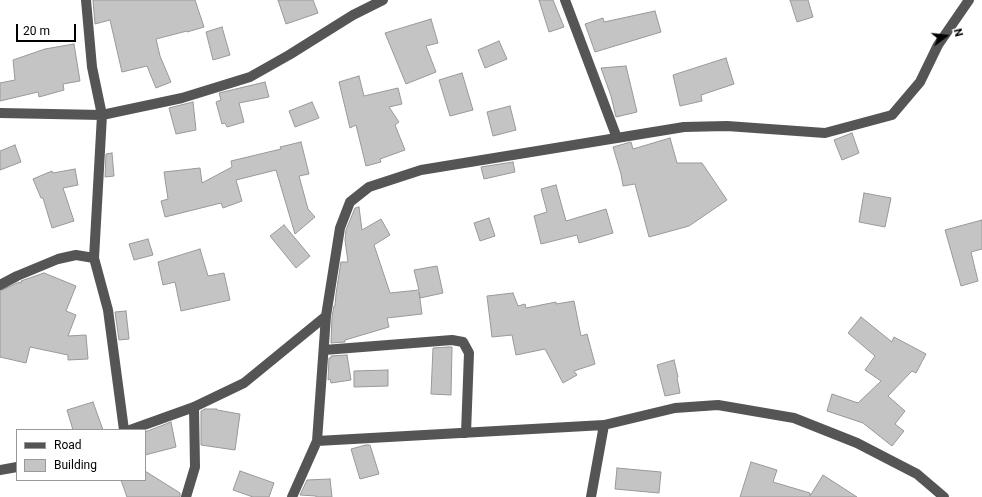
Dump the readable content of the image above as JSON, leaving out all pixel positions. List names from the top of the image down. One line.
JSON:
{"legend":["Road","Building"],"scale_bar":"20 m","north":"right"}
